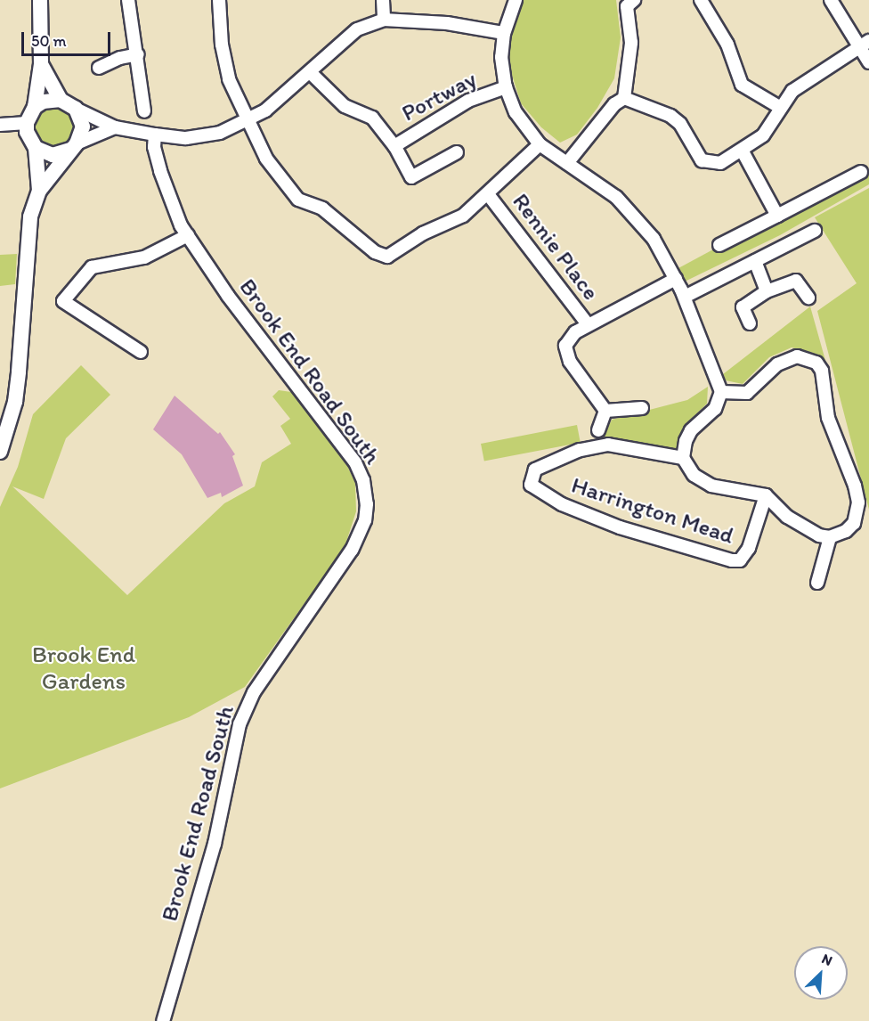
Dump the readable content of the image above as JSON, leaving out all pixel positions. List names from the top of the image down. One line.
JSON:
{"streets":{"street":["Portway","Rennie Place","Brook End Road South","Harrington Mead"]},"parks":["Brook End Gardens"],"scale_bar":"50 m","north":"top right"}
